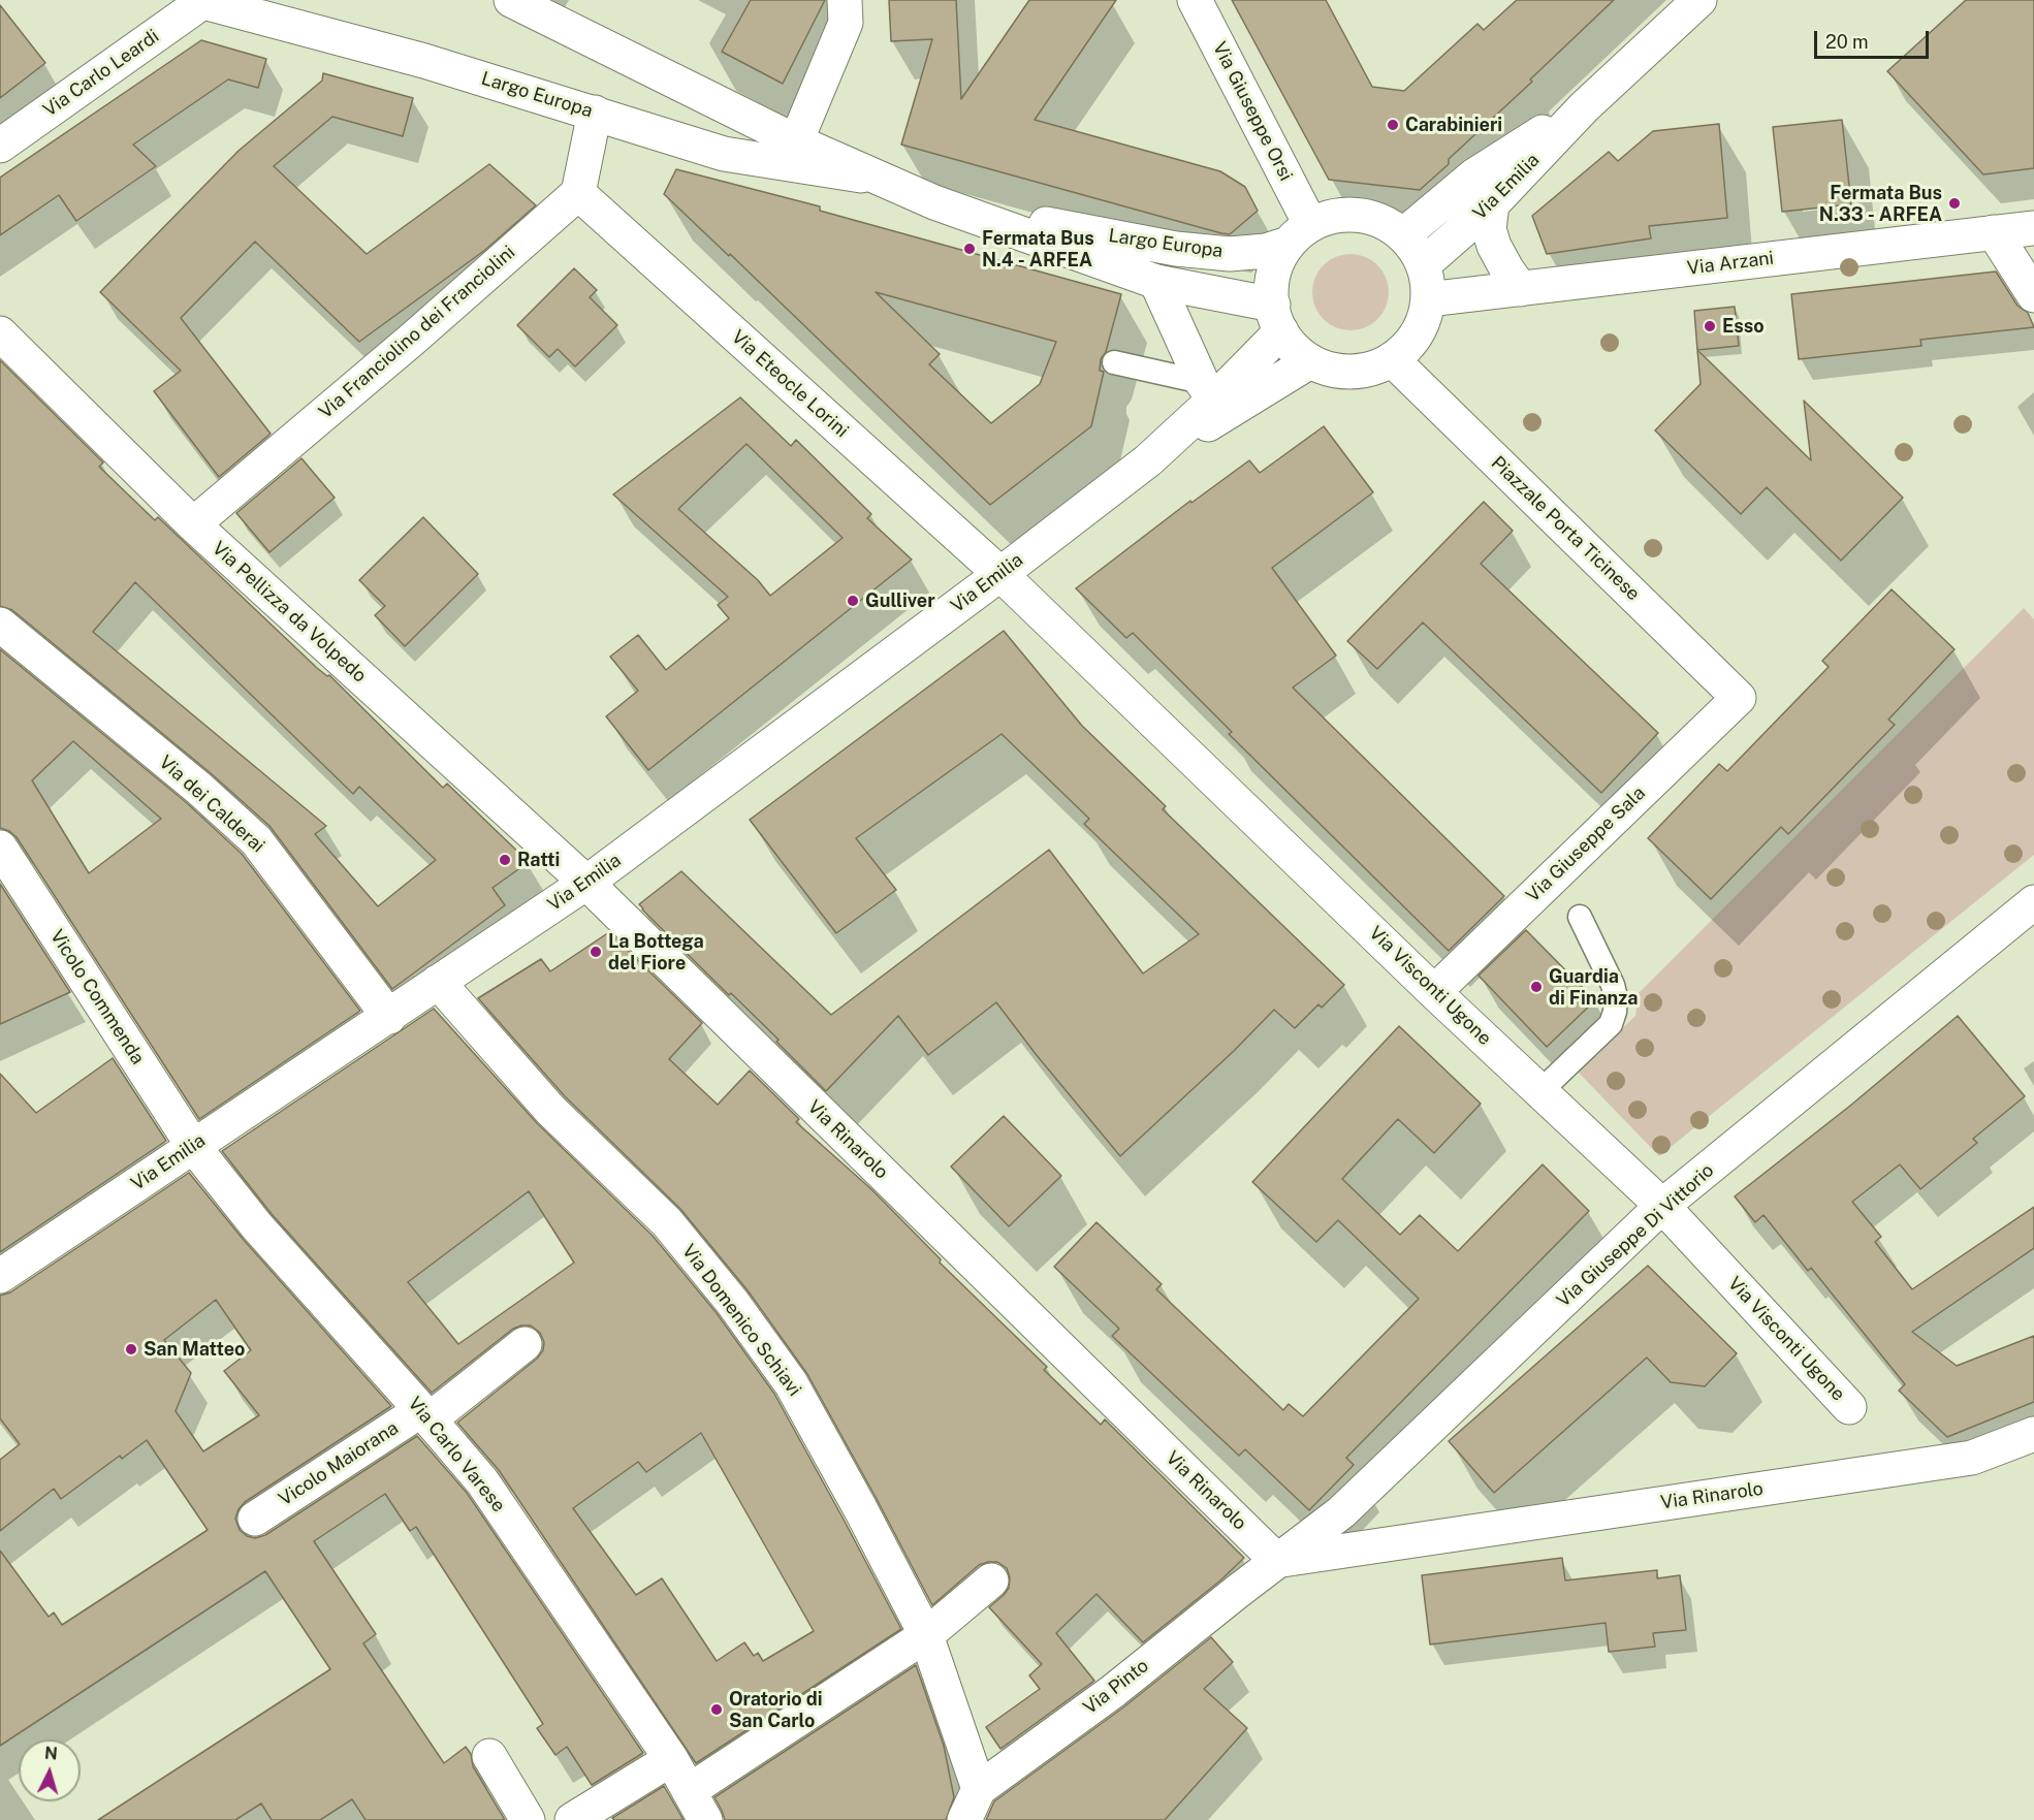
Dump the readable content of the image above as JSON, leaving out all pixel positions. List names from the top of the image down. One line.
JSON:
{"streets":{"street":["Via Carlo Leardi","Largo Europa","Via Giuseppe Orsi","Via Emilia","Via Arzani","Via Franciolino dei Franciolini","Via Eteocle Lorini","Piazzale Porta Ticinese","Via Pellizza da Volpedo","Via dei Calderai","Via Giuseppe Sala","Via Visconti Ugone","Vicolo Commenda","Via Rinarolo","Via Giuseppe Di Vittorio","Via Domenico Schiavi","Via Carlo Varese","Vicolo Maiorana","Via Pinto"]},"crossings":[["Via Carlo Leardi","Largo Europa"],["Largo Europa","Via Giuseppe Orsi"],["Largo Europa","Via Emilia"],["Largo Europa","Via Arzani"],["Largo Europa","Piazzale Porta Ticinese"],["Via Giuseppe Orsi","Via Emilia"],["Via Giuseppe Orsi","Via Arzani"],["Via Giuseppe Orsi","Piazzale Porta Ticinese"],["Via Emilia","Via Arzani"],["Via Emilia","Via Eteocle Lorini"],["Via Emilia","Piazzale Porta Ticinese"],["Via Emilia","Via Pellizza da Volpedo"],["Via Emilia","Via dei Calderai"],["Via Emilia","Via Visconti Ugone"],["Via Emilia","Vicolo Commenda"],["Via Emilia","Via Rinarolo"],["Via Emilia","Via Domenico Schiavi"],["Via Emilia","Via Carlo Varese"],["Via Arzani","Piazzale Porta Ticinese"],["Via Franciolino dei Franciolini","Via Eteocle Lorini"],["Via Franciolino dei Franciolini","Via Pellizza da Volpedo"],["Via Eteocle Lorini","Via Visconti Ugone"],["Piazzale Porta Ticinese","Via Giuseppe Sala"],["Via Pellizza da Volpedo","Via Rinarolo"],["Via Giuseppe Sala","Via Visconti Ugone"],["Via Visconti Ugone","Via Giuseppe Di Vittorio"],["Vicolo Commenda","Via Carlo Varese"],["Via Rinarolo","Via Giuseppe Di Vittorio"],["Via Rinarolo","Via Pinto"],["Via Giuseppe Di Vittorio","Via Pinto"],["Via Domenico Schiavi","Via Pinto"],["Via Carlo Varese","Vicolo Maiorana"]],"places":["Carabinieri","Fermata Bus N.33 - ARFEA","Fermata Bus N.4 - ARFEA","Esso","Gulliver","Ratti","La Bottega del Fiore","Guardia di Finanza","San Matteo","Oratorio di San Carlo"],"scale_bar":"20 m","north":"top"}
